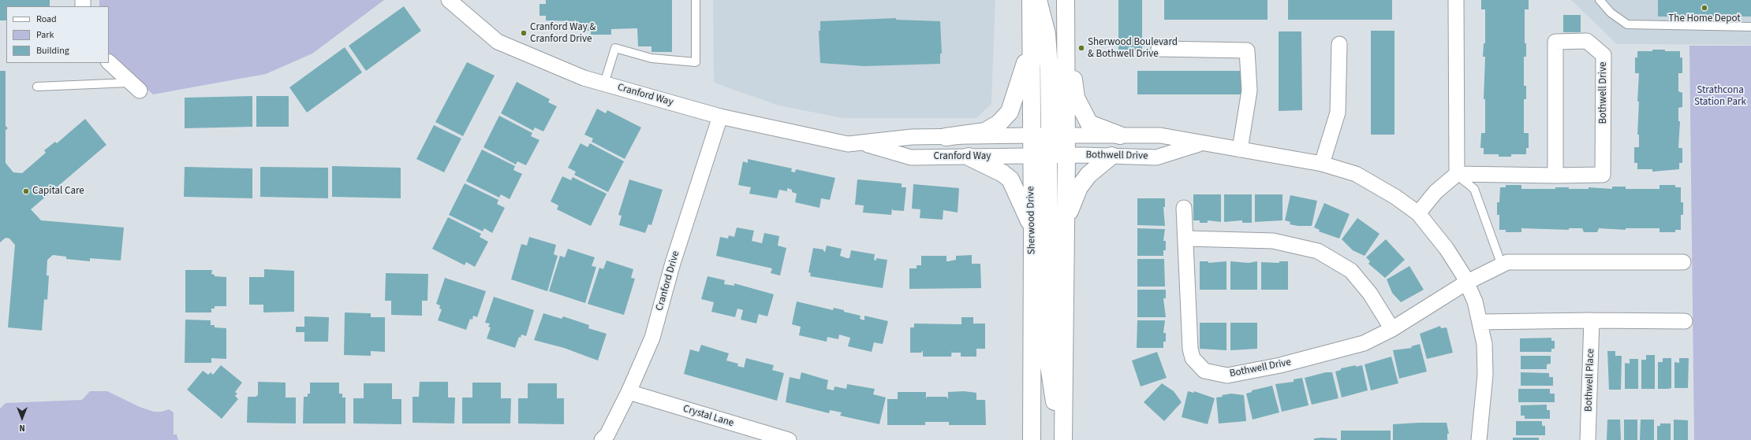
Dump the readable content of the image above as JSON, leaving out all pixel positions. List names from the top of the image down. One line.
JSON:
{"streets":{"main road":["Sherwood Drive"],"street":["Bothwell Drive","Cranford Way","Cranford Drive","Bothwell Place","Crystal Lane"]},"crossings":[["Bothwell Drive","Cranford Way"],["Cranford Way","Sherwood Drive"],["Cranford Way","Cranford Drive"],["Cranford Drive","Crystal Lane"]],"parks":["Strathcona Station Park"],"places":["The Home Depot","Cranford Way & Cranford Drive","Sherwood Boulevard & Bothwell Drive","Capital Care"],"legend":["Road","Park","Building"],"north":"bottom"}
